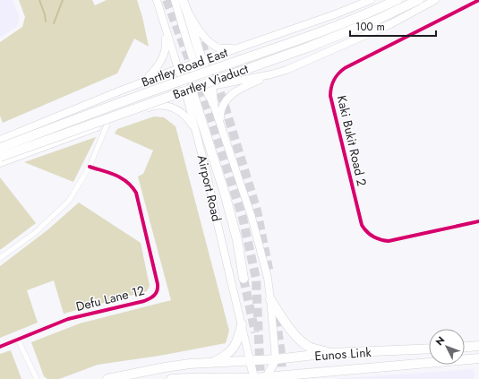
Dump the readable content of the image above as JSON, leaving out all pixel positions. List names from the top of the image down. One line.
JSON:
{"streets":{"highway":["Bartley Viaduct","Eunos Link"],"main road":["Bartley Road East","Airport Road"],"street":["Kaki Bukit Road 2","Defu Lane 12"]},"crossings":[["Bartley Road East","Airport Road"],["Airport Road","Eunos Link"]],"scale_bar":"100 m","north":"top left"}
